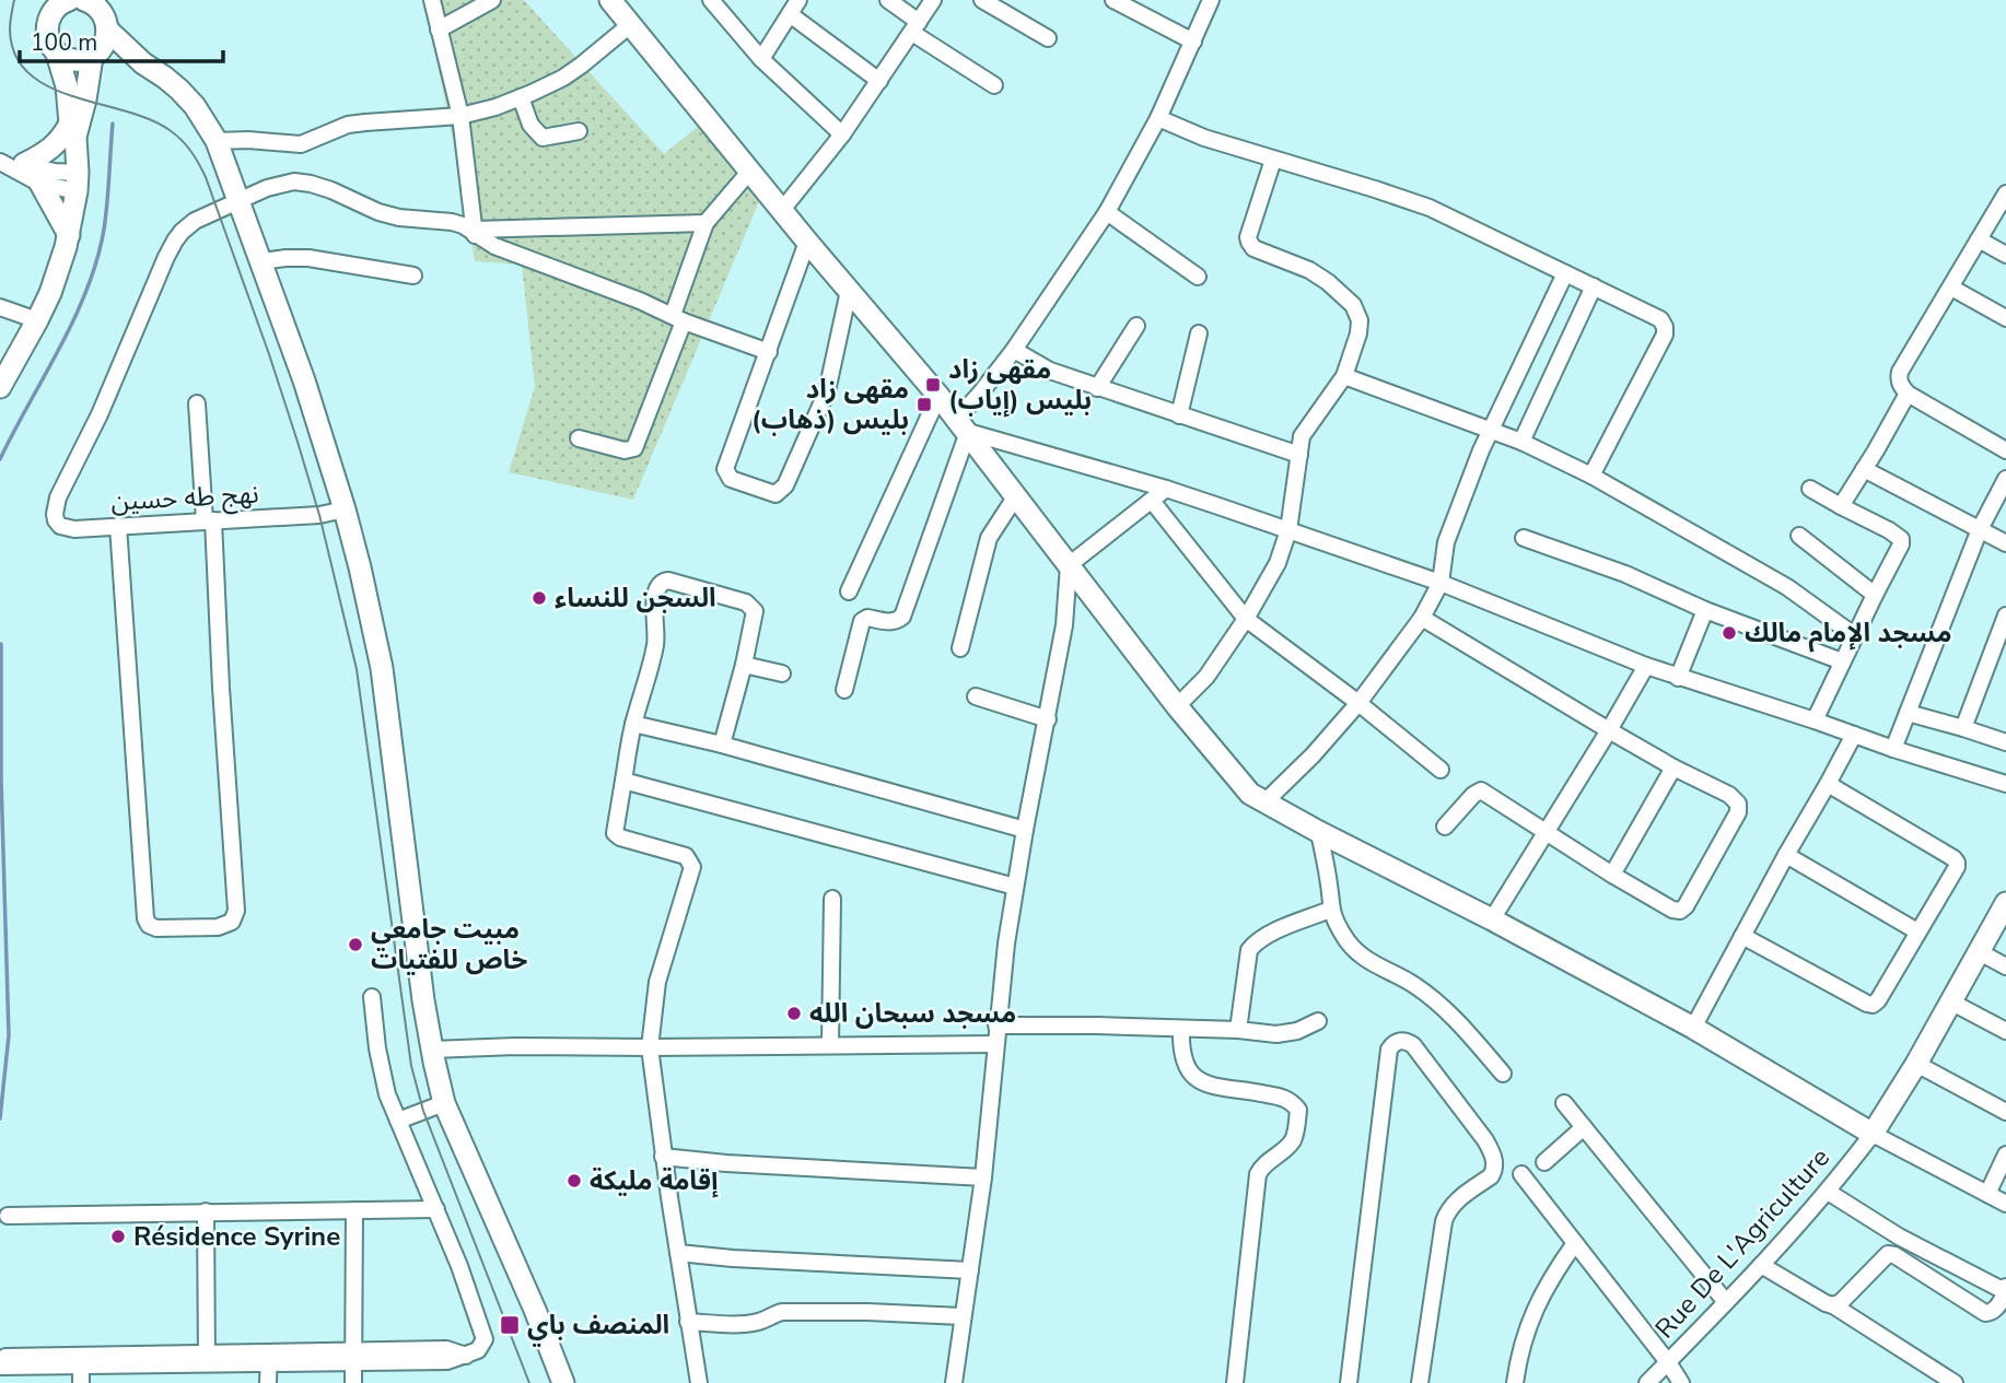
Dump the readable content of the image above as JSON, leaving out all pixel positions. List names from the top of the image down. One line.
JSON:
{"streets":{"street":["نهج طه حسين","Rue De L'Agriculture"]},"places":{"transit":["مقهى زاد بليس (إياب)","مقهى زاد بليس (ذهاب)","المنصف باي"],"other":["السجن للنساء","مسجد الإمام مالك","مبيت جامعي خاص للفتيات","مسجد سبحان الله","إقامة مليكة","Résidence Syrine"]},"scale_bar":"100 m"}
